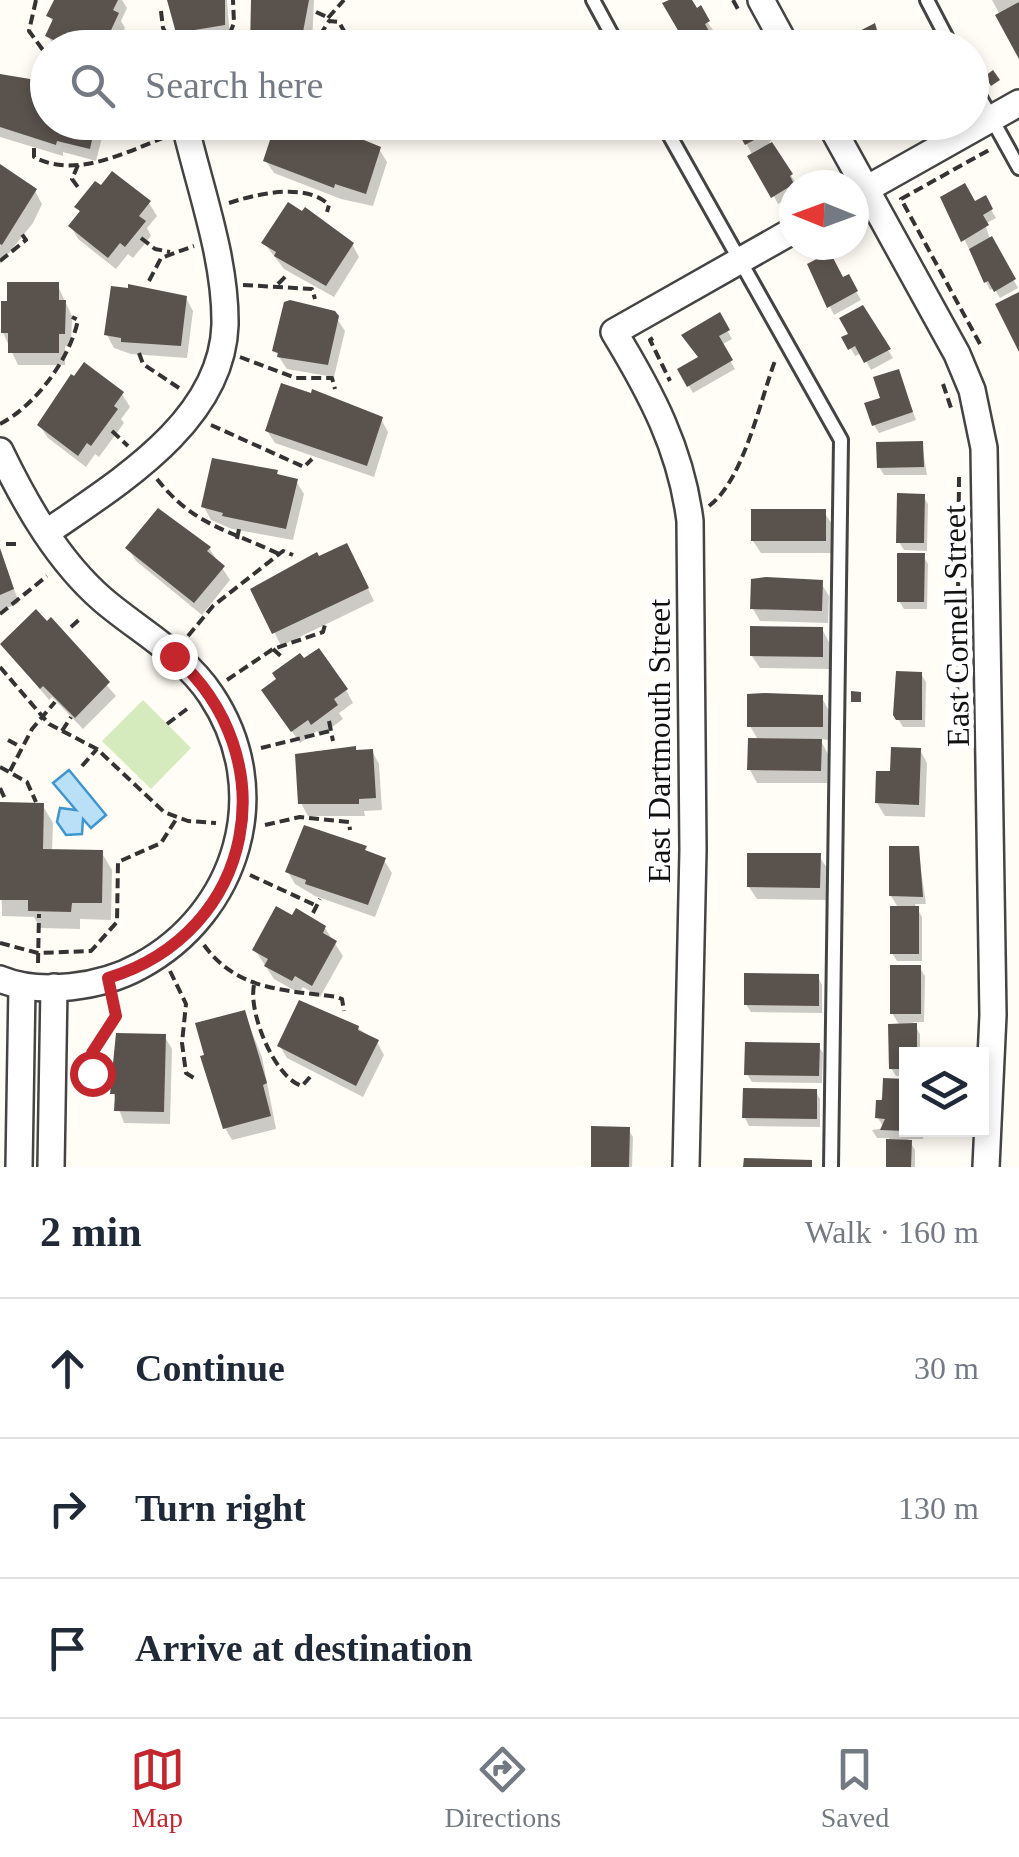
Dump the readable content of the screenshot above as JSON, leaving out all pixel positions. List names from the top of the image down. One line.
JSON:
{"streets":{"street":["East Cornell Street","East Dartmouth Street"]},"north":"left","page":{"search":"Search here","heading":["2 min","Walk · 160 m"],"list":[["Continue","30 m"],["Turn right","130 m"],"Arrive at destination"],"nav":["Map","Directions","Saved"]}}
